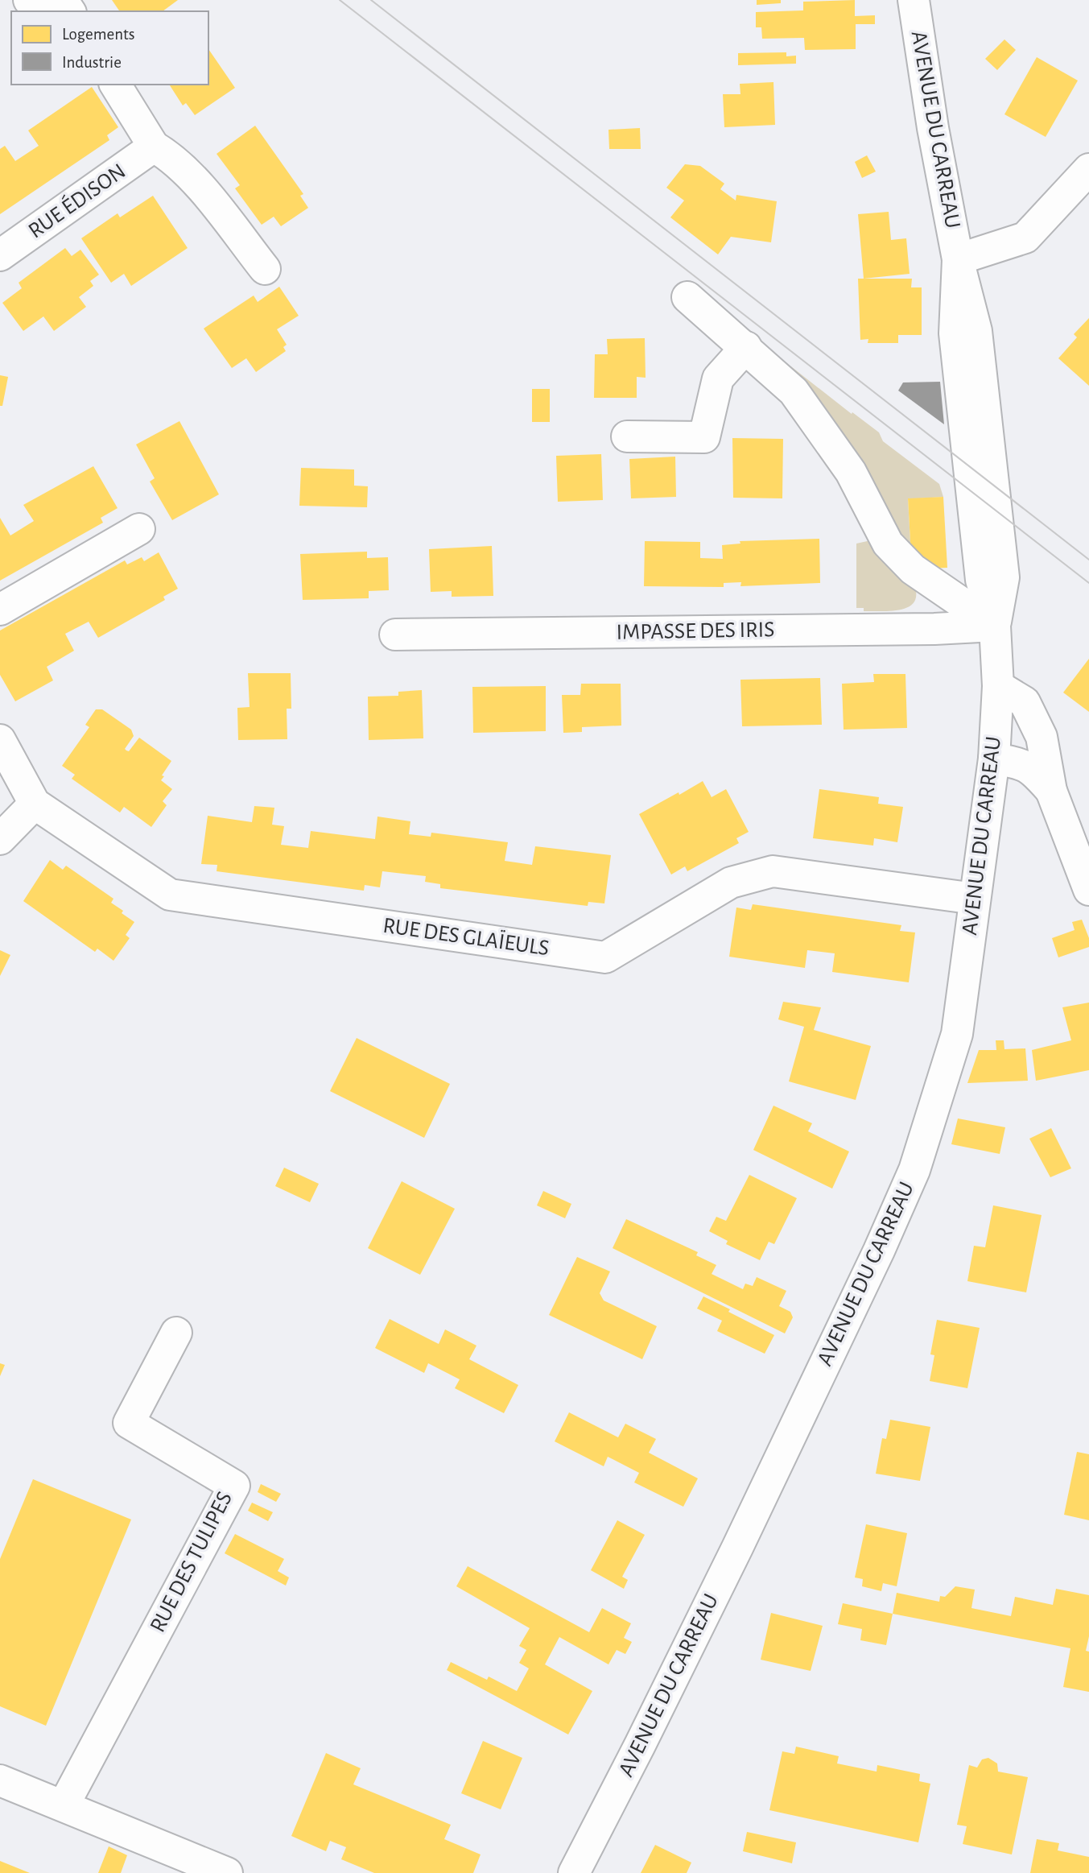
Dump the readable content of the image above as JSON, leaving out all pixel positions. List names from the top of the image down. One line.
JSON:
{"streets":{"street":["AVENUE DU CARREAU","RUE ÉDISON","IMPASSE DES IRIS","RUE DES GLAÏEULS","RUE DES TULIPES"]},"crossings":[["AVENUE DU CARREAU","IMPASSE DES IRIS"],["AVENUE DU CARREAU","RUE DES GLAÏEULS"]],"legend":["Logements","Industrie"]}
